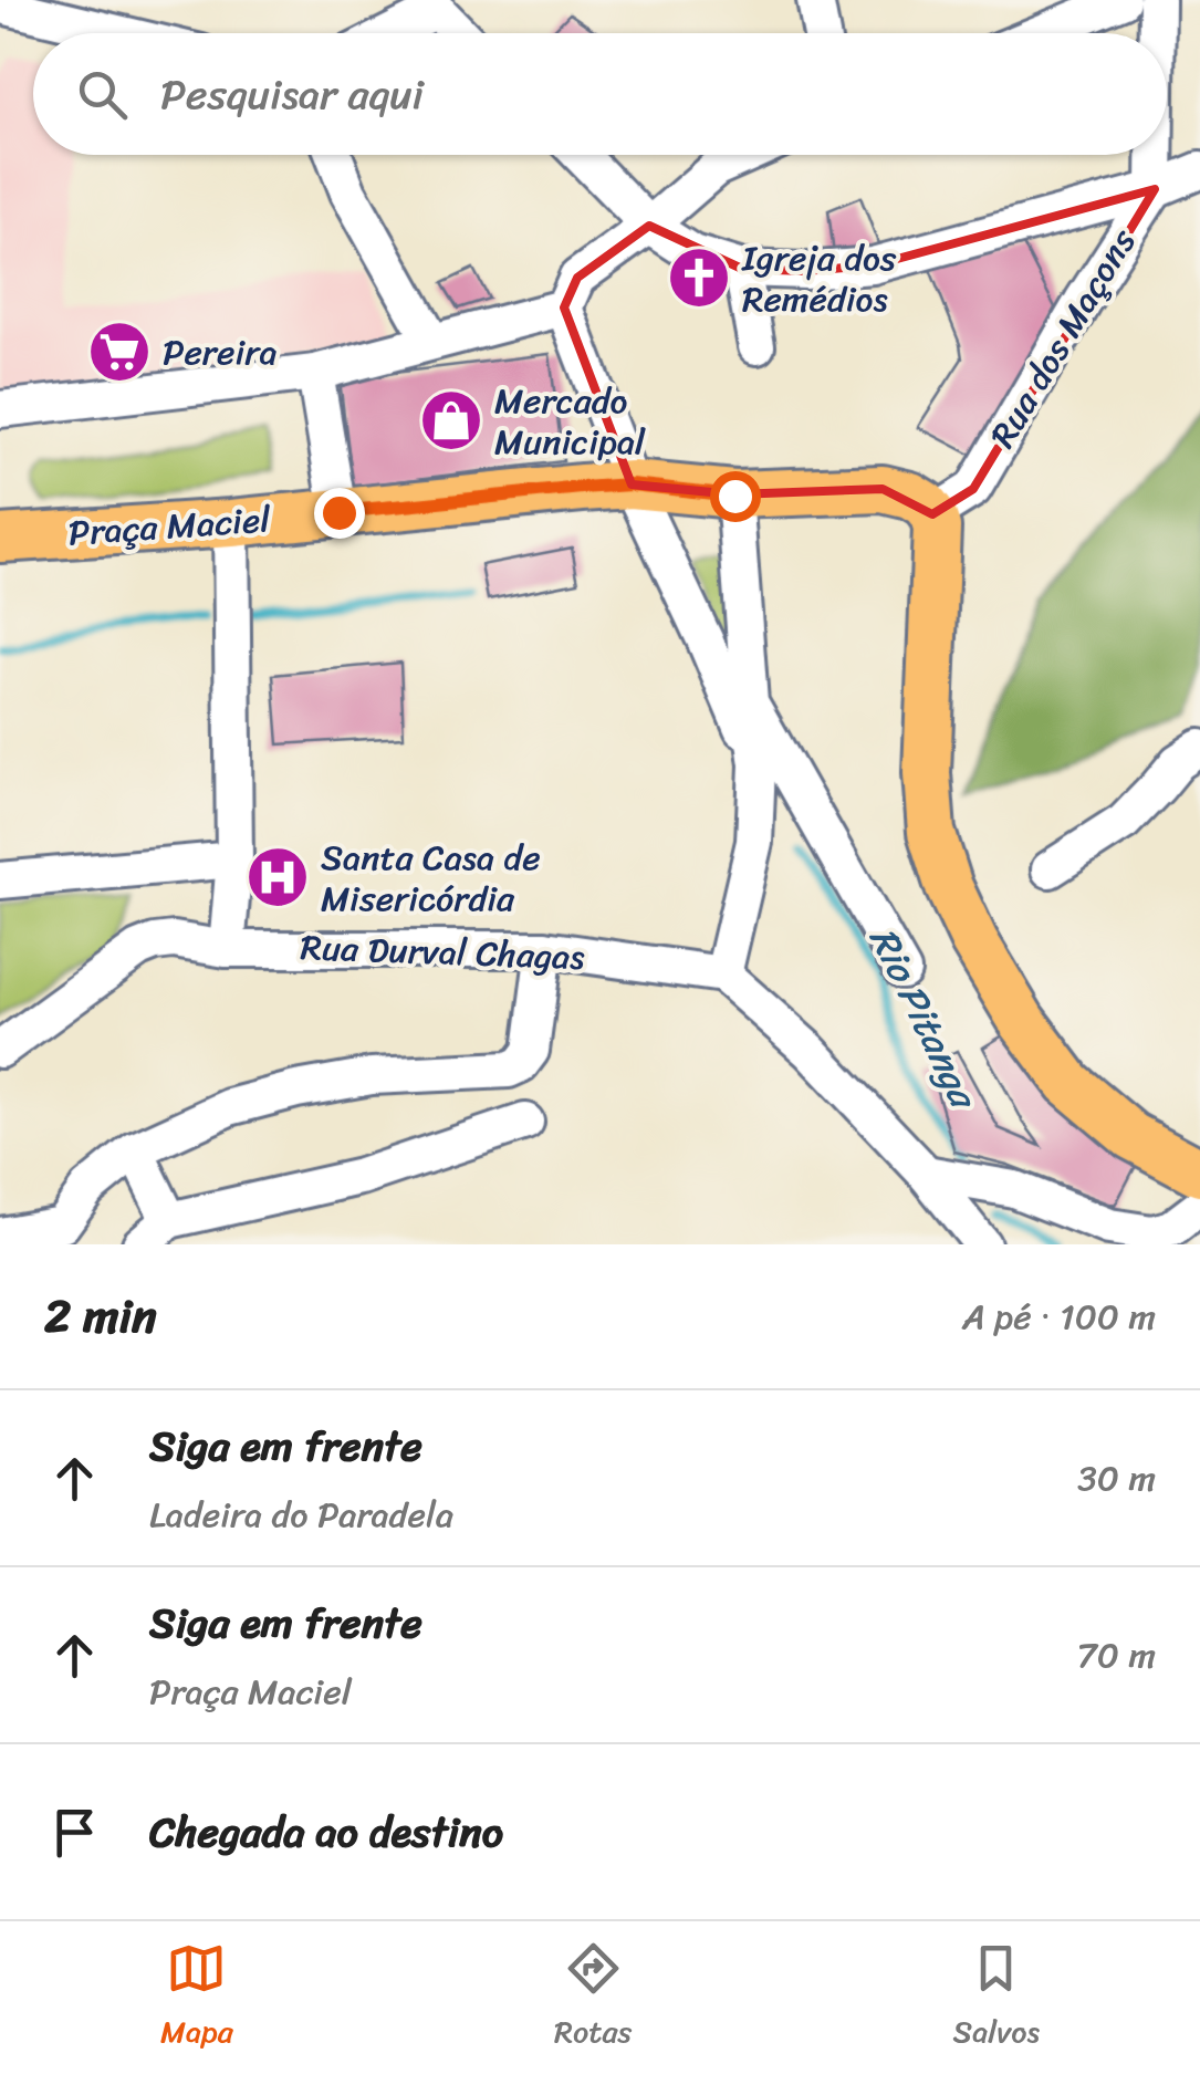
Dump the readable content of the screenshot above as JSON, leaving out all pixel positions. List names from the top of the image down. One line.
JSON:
{"streets":{"main road":["Praça Maciel"],"street":["Rua dos Maçons","Rua Durval Chagas"]},"crossings":[["Rua dos Maçons","Praça Maciel"]],"water":["Rio Pitanga"],"places":{"church":["Igreja dos Remédios"],"supermarket":["Pereira"],"shop":["Mercado Municipal"],"hospital":["Santa Casa de Misericórdia"]},"page":{"search":"Pesquisar aqui","heading":["2 min","A pé · 100 m"],"list":[["Siga em frente","Ladeira do Paradela","30 m"],["Siga em frente","Praça Maciel","70 m"],"Chegada ao destino"],"nav":["Mapa","Rotas","Salvos"]}}
